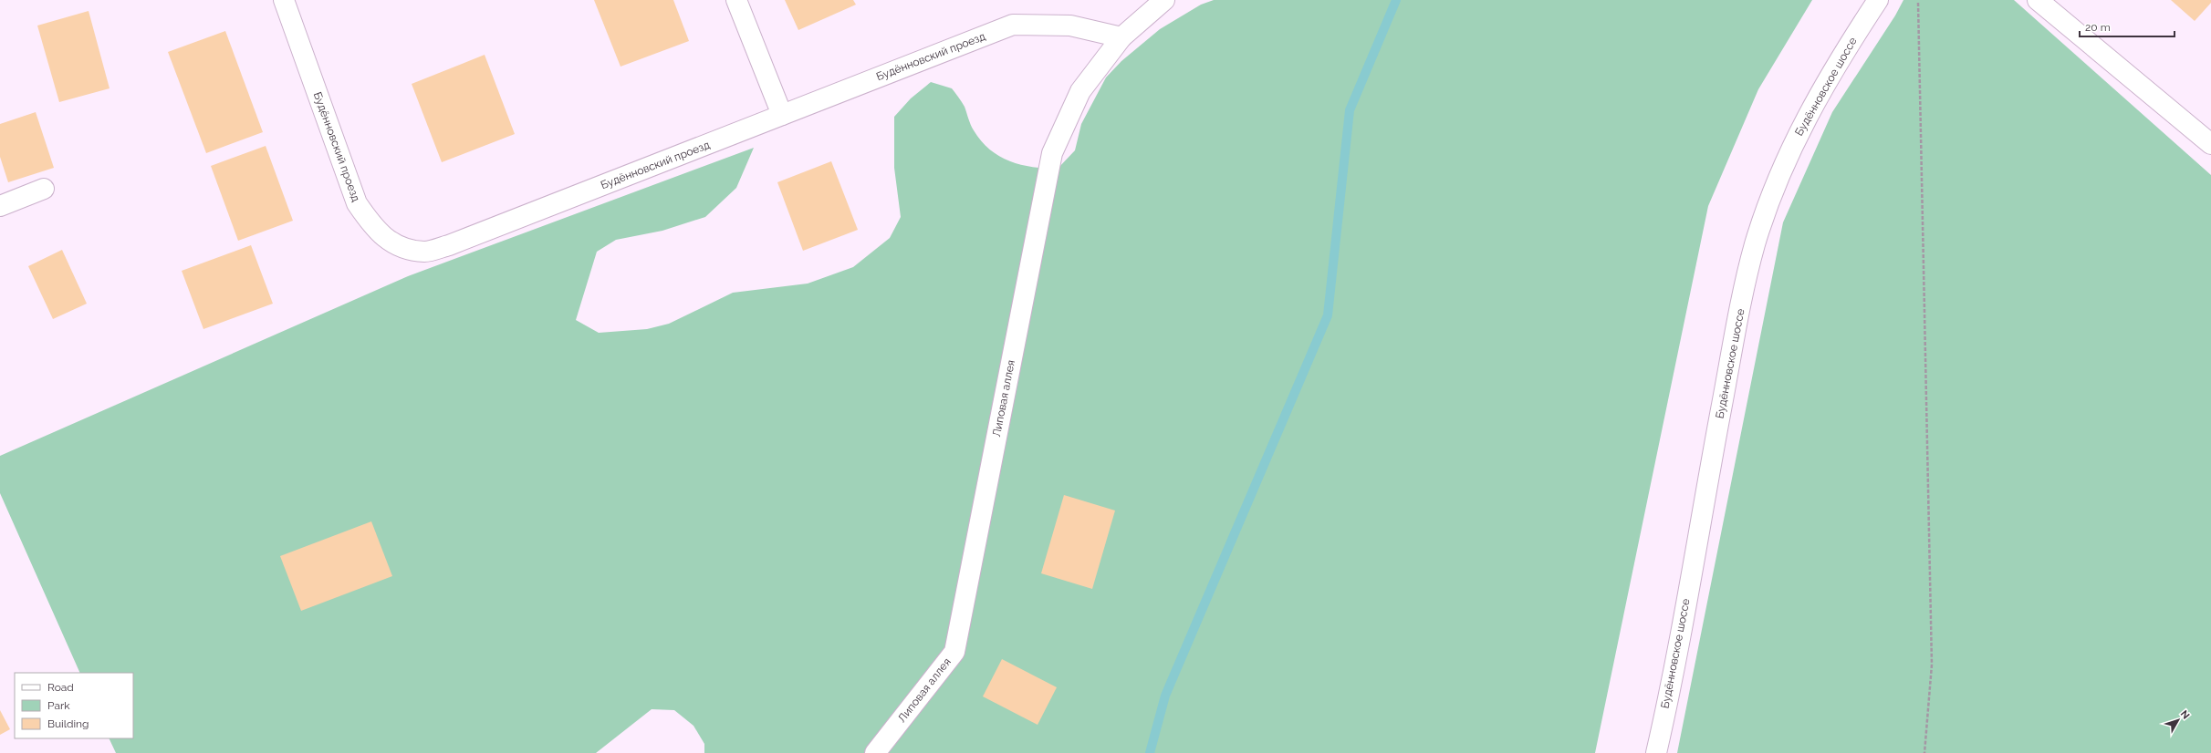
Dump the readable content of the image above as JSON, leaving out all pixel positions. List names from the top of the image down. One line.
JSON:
{"streets":{"street":["Будённовский проезд","Будённовское шоссе","Липовая аллея"]},"crossings":[["Будённовский проезд","Липовая аллея"]],"legend":["Road","Park","Building"],"scale_bar":"20 m","north":"top right"}
